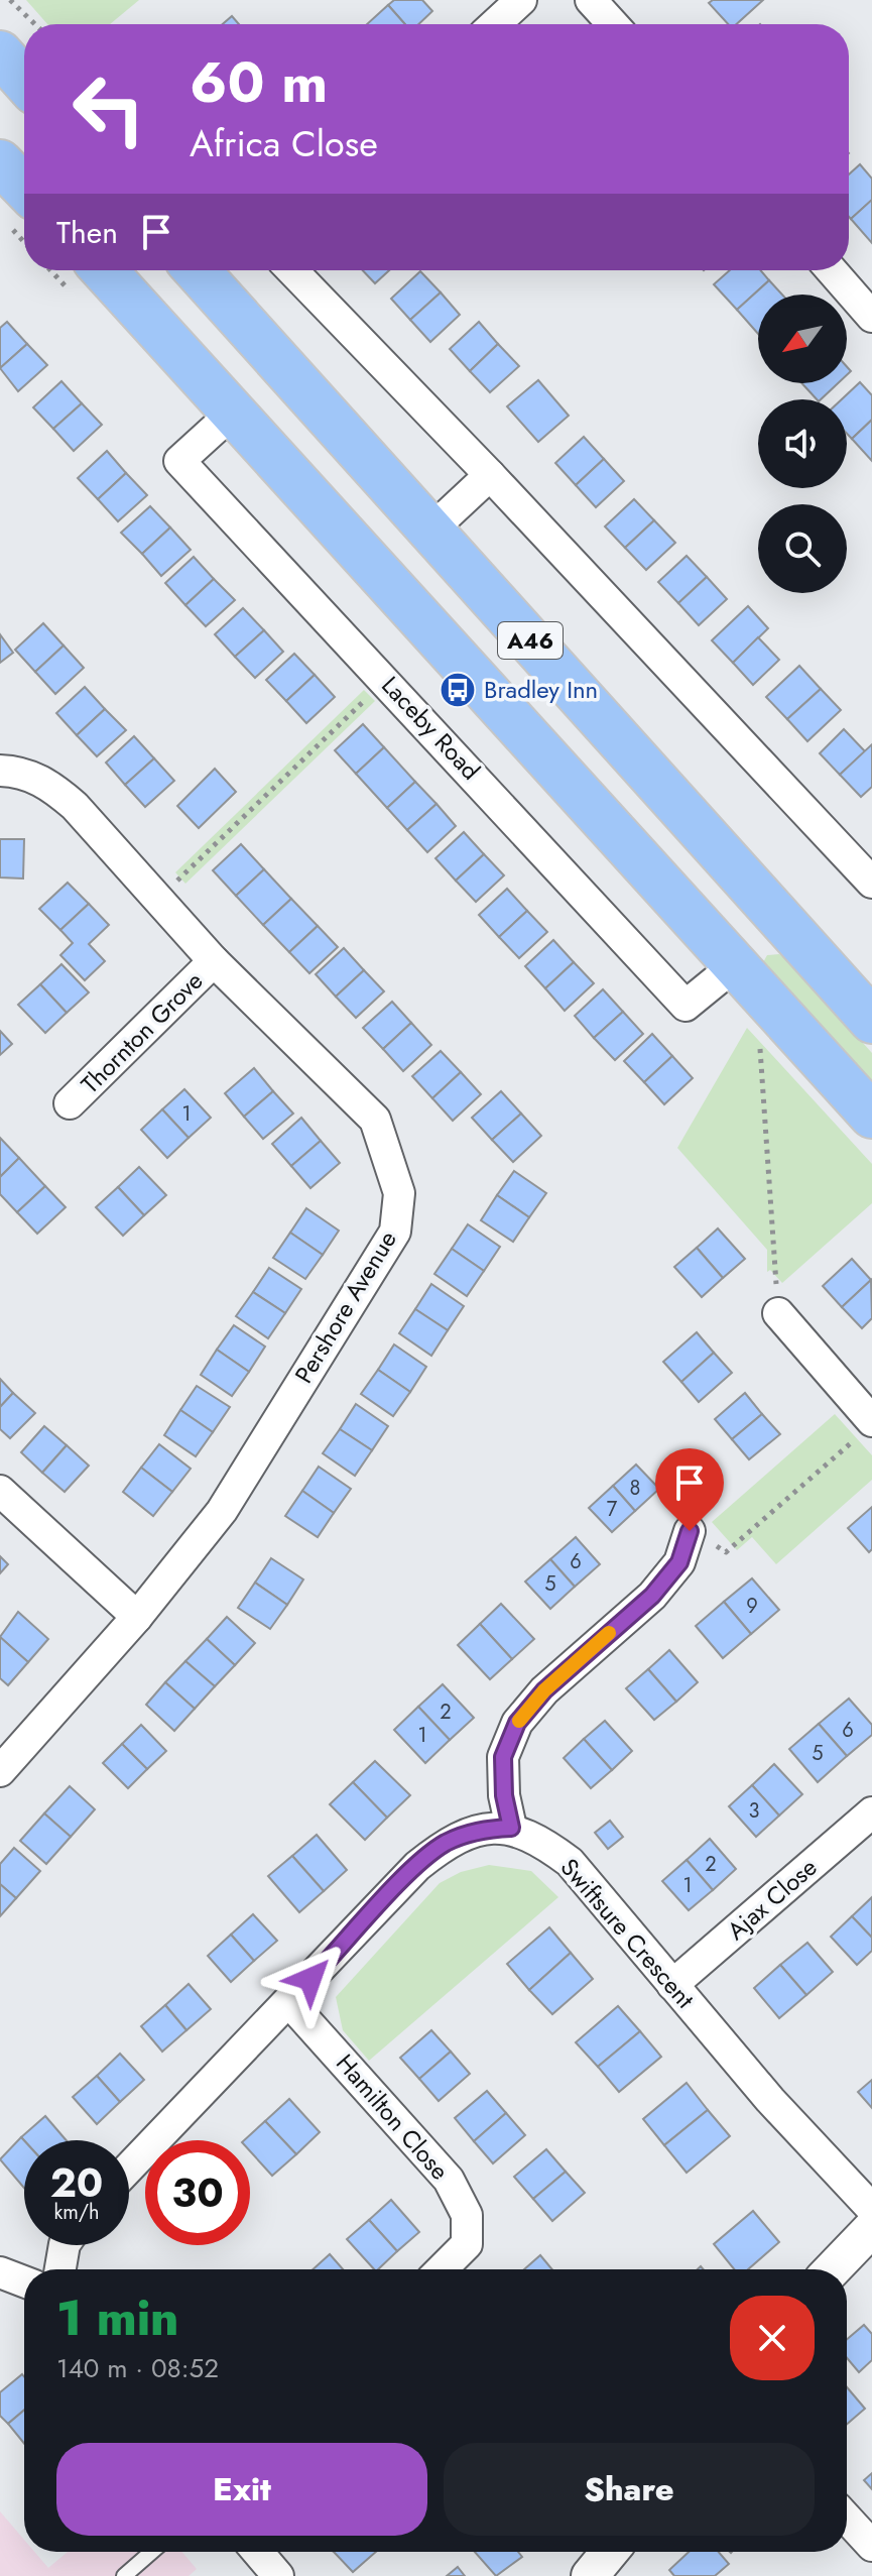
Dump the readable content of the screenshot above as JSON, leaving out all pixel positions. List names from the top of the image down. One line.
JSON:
{"streets":{"highway":["A46"],"street":["Laceby Road","Thornton Grove","Pershore Avenue","Ajax Close","Swiftsure Crescent","Hamilton Close"]},"crossings":[["A46","Laceby Road"],["Thornton Grove","Pershore Avenue"],["Ajax Close","Swiftsure Crescent"]],"places":{"bus stop":["Bradley Inn"]},"house_numbers":["1","8","7","6","5","9","2","6","1","5","3","2","1"],"north":"bottom left","page":{"turn":["60 m","Africa Close"],"then":"Then","speed":"20 km/h","limit":"30","heading":["1 min","140 m · 08:52"],"buttons":["Exit","Share"]}}
